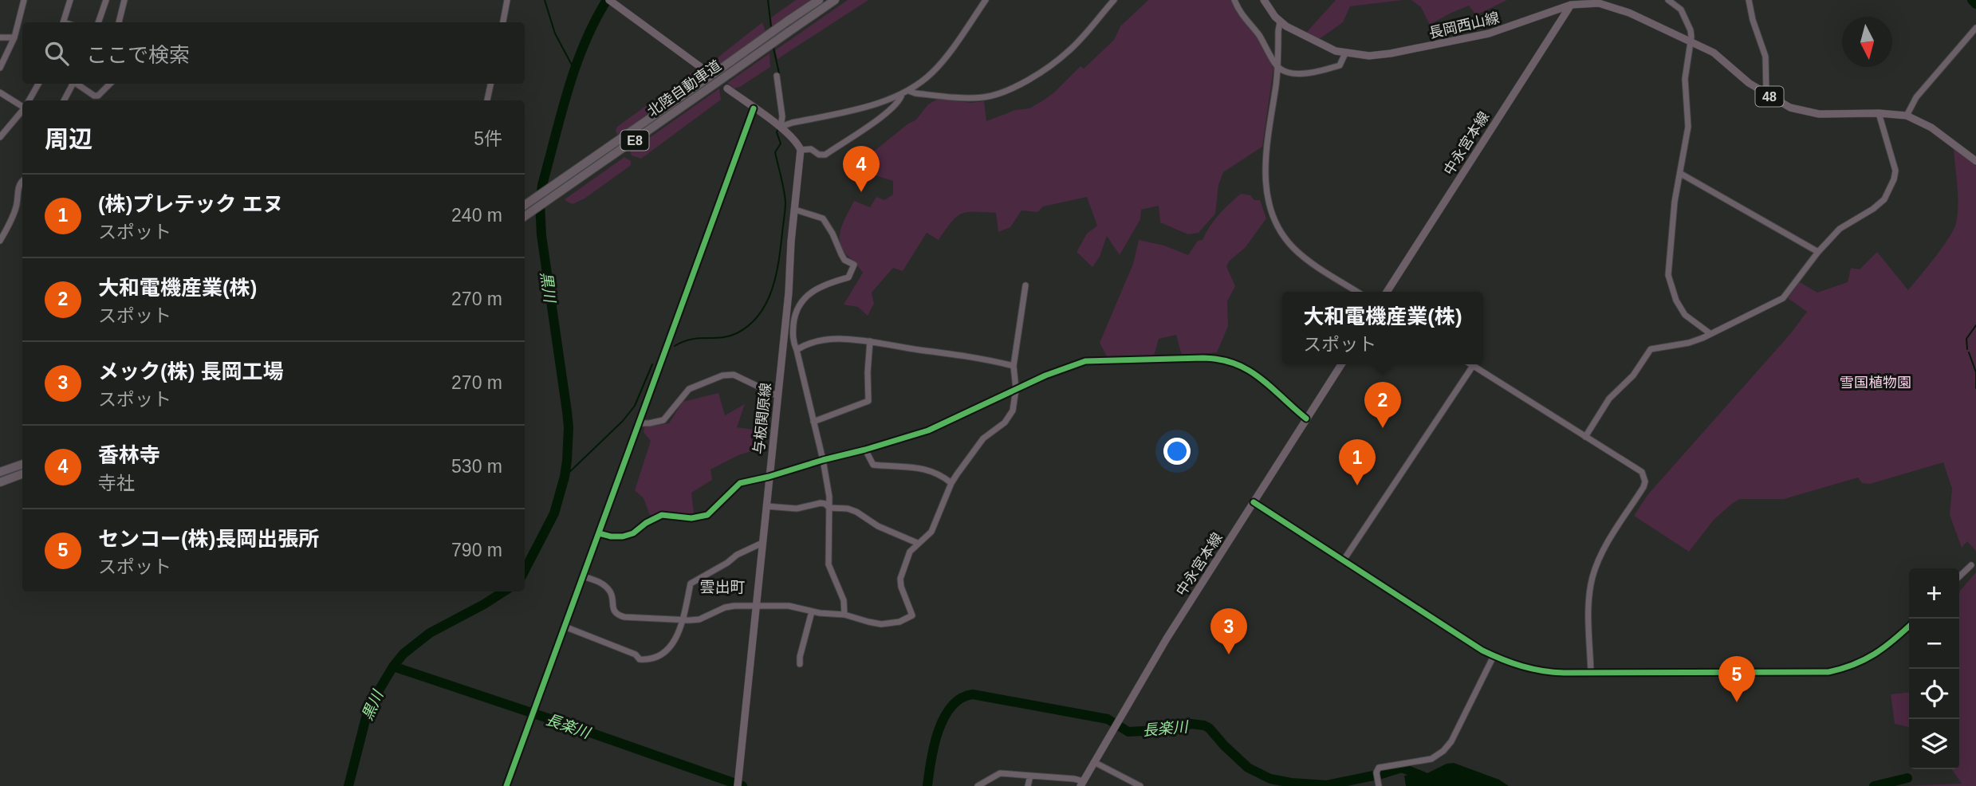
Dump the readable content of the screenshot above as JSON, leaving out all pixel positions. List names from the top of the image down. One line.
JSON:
{"streets":{"highway":["北陸自動車道","E8"],"main road":["長岡西山線","48","中永宮本線","与板関原線"]},"crossings":[["長岡西山線","中永宮本線"]],"districts":["雲出町"],"water":["黒川","長楽川"],"parks":["雪国植物園"],"north":"bottom","page":{"search":"ここで検索","heading":["周辺","5件"],"pins":["4","2","1","3","5"],"list":[{"mark":"1","name":"(株)プレテック エヌ","note":"スポット","value":"240 m"},{"mark":"2","name":"大和電機産業(株)","note":"スポット","value":"270 m"},{"mark":"3","name":"メック(株) 長岡工場","note":"スポット","value":"270 m"},{"mark":"4","name":"香林寺","note":"寺社","value":"530 m"},{"mark":"5","name":"センコー(株)長岡出張所","note":"スポット","value":"790 m"}],"popup":["大和電機産業(株)","スポット"],"map_buttons":["+","−"]}}
